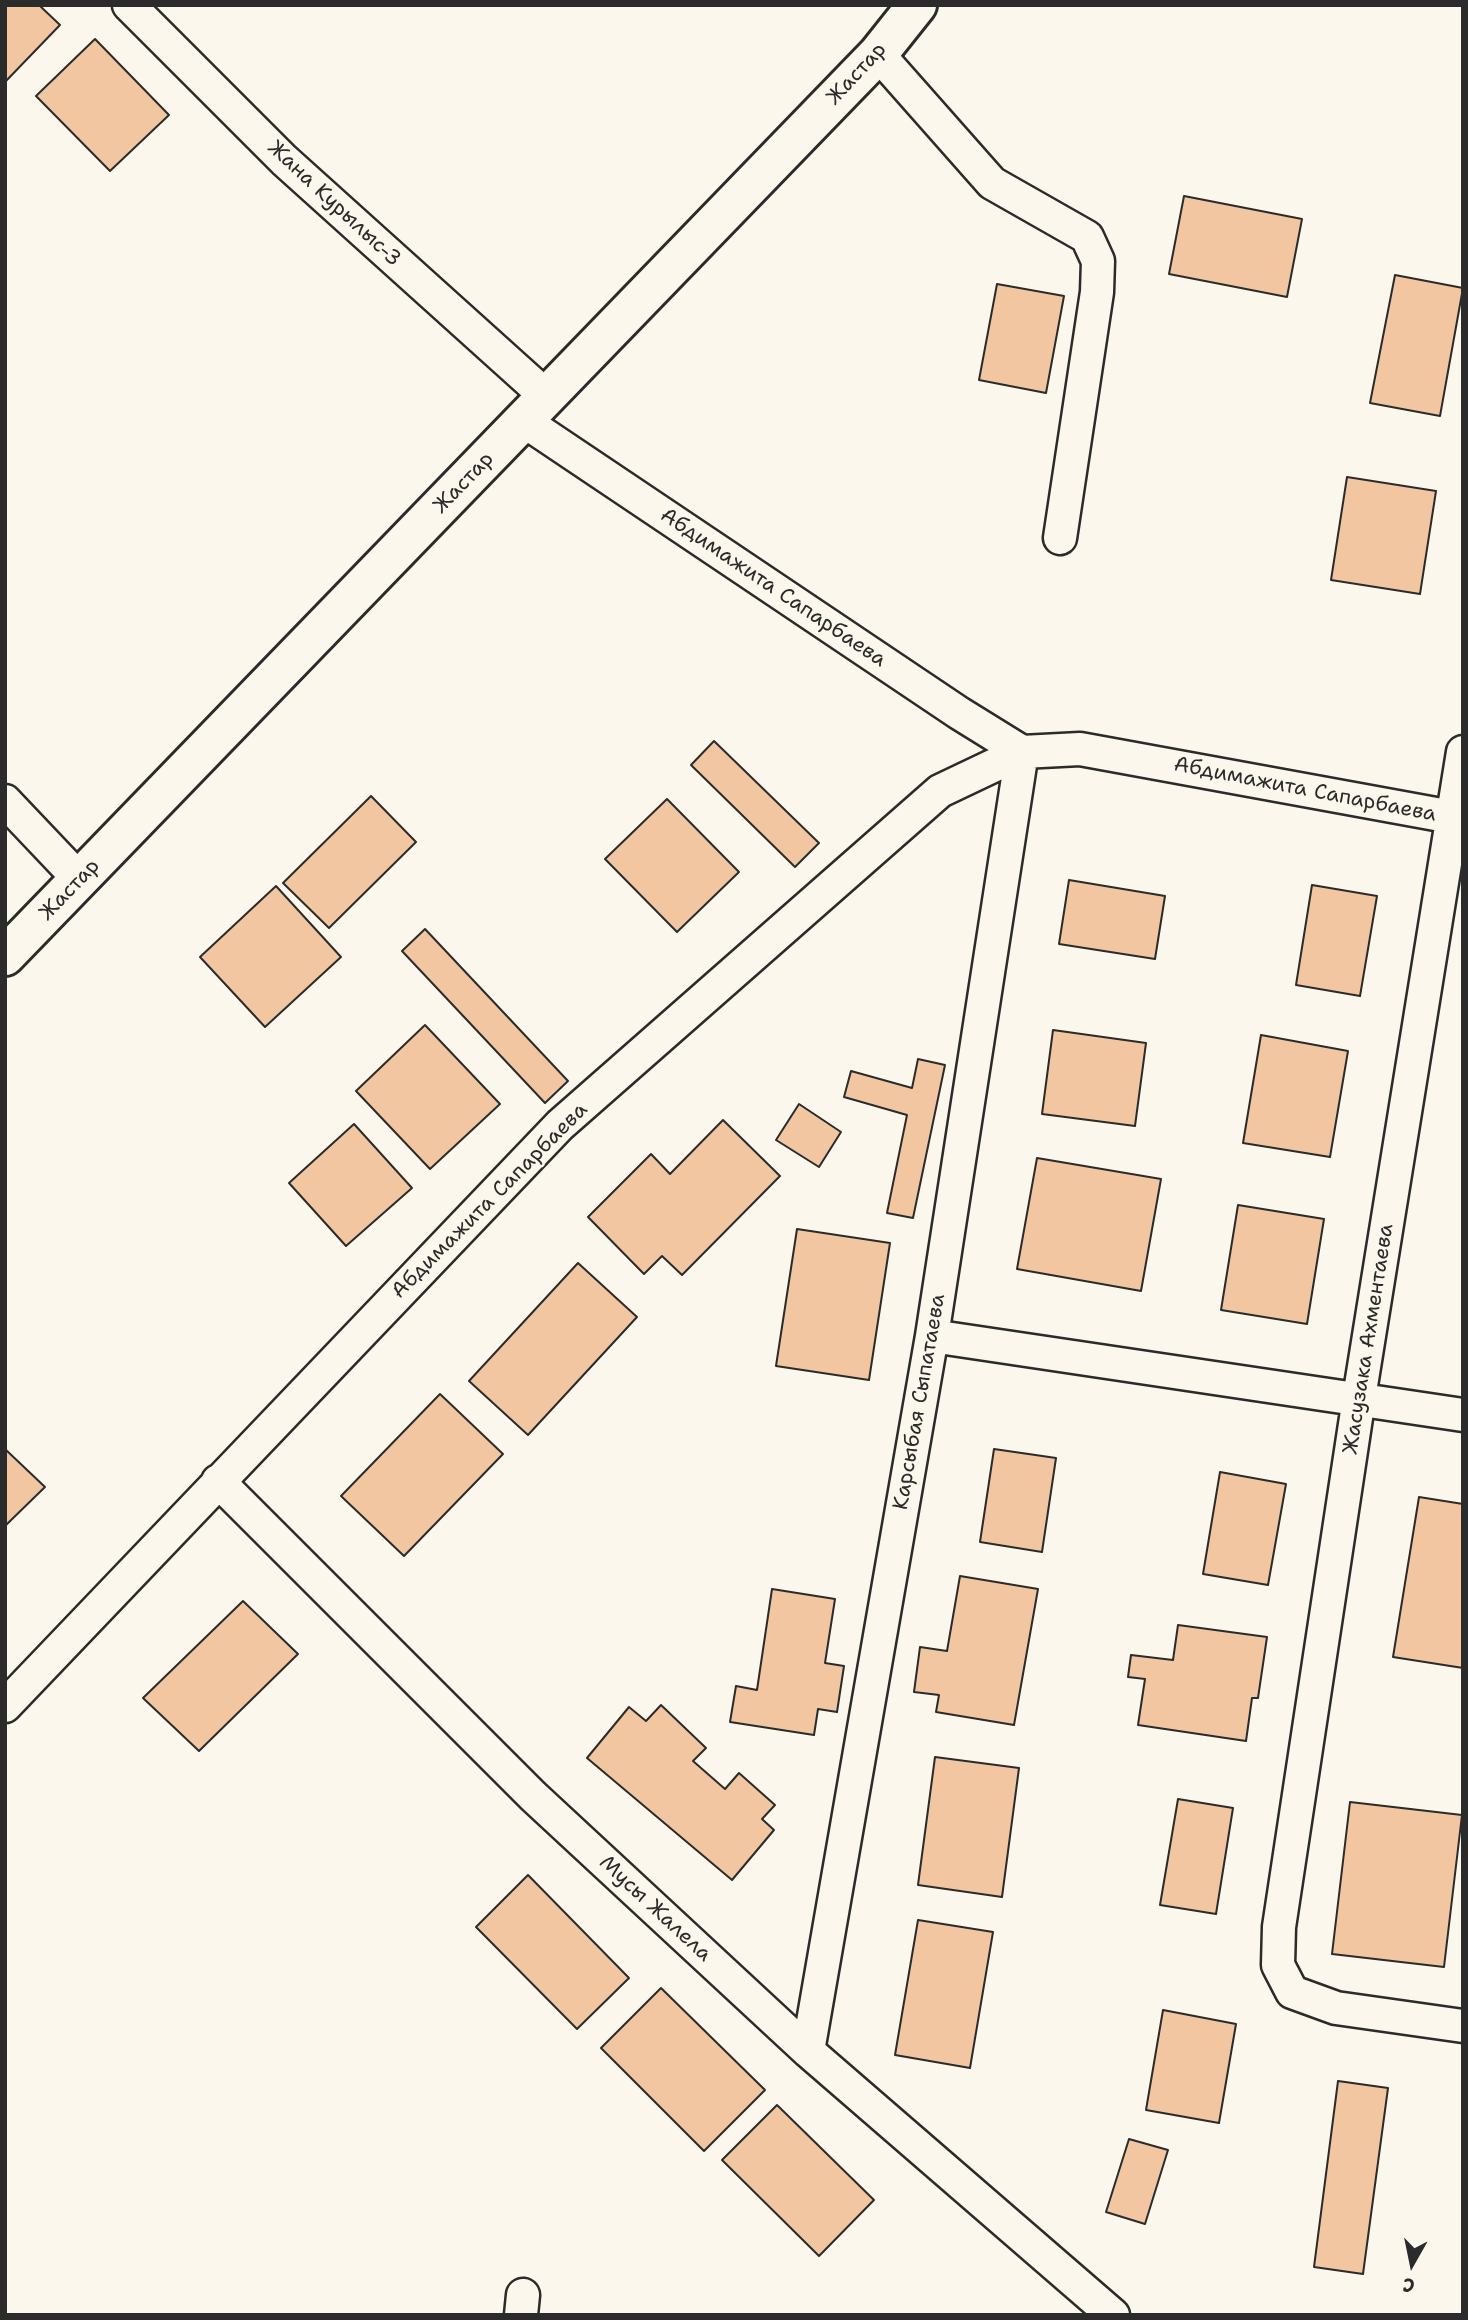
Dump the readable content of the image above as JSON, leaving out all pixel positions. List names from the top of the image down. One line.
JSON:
{"streets":{"street":["Жастар","Жана Курылыс-3","Абдимажита Сапарбаева","Жасузака Ахментаева","Карсыбая Сыпатаева","Мусы Жалела"]},"crossings":[["Жастар","Жана Курылыс-3"],["Жастар","Абдимажита Сапарбаева"],["Жана Курылыс-3","Абдимажита Сапарбаева"],["Абдимажита Сапарбаева","Жасузака Ахментаева"],["Абдимажита Сапарбаева","Карсыбая Сыпатаева"],["Абдимажита Сапарбаева","Мусы Жалела"],["Карсыбая Сыпатаева","Мусы Жалела"]],"north":"bottom"}
